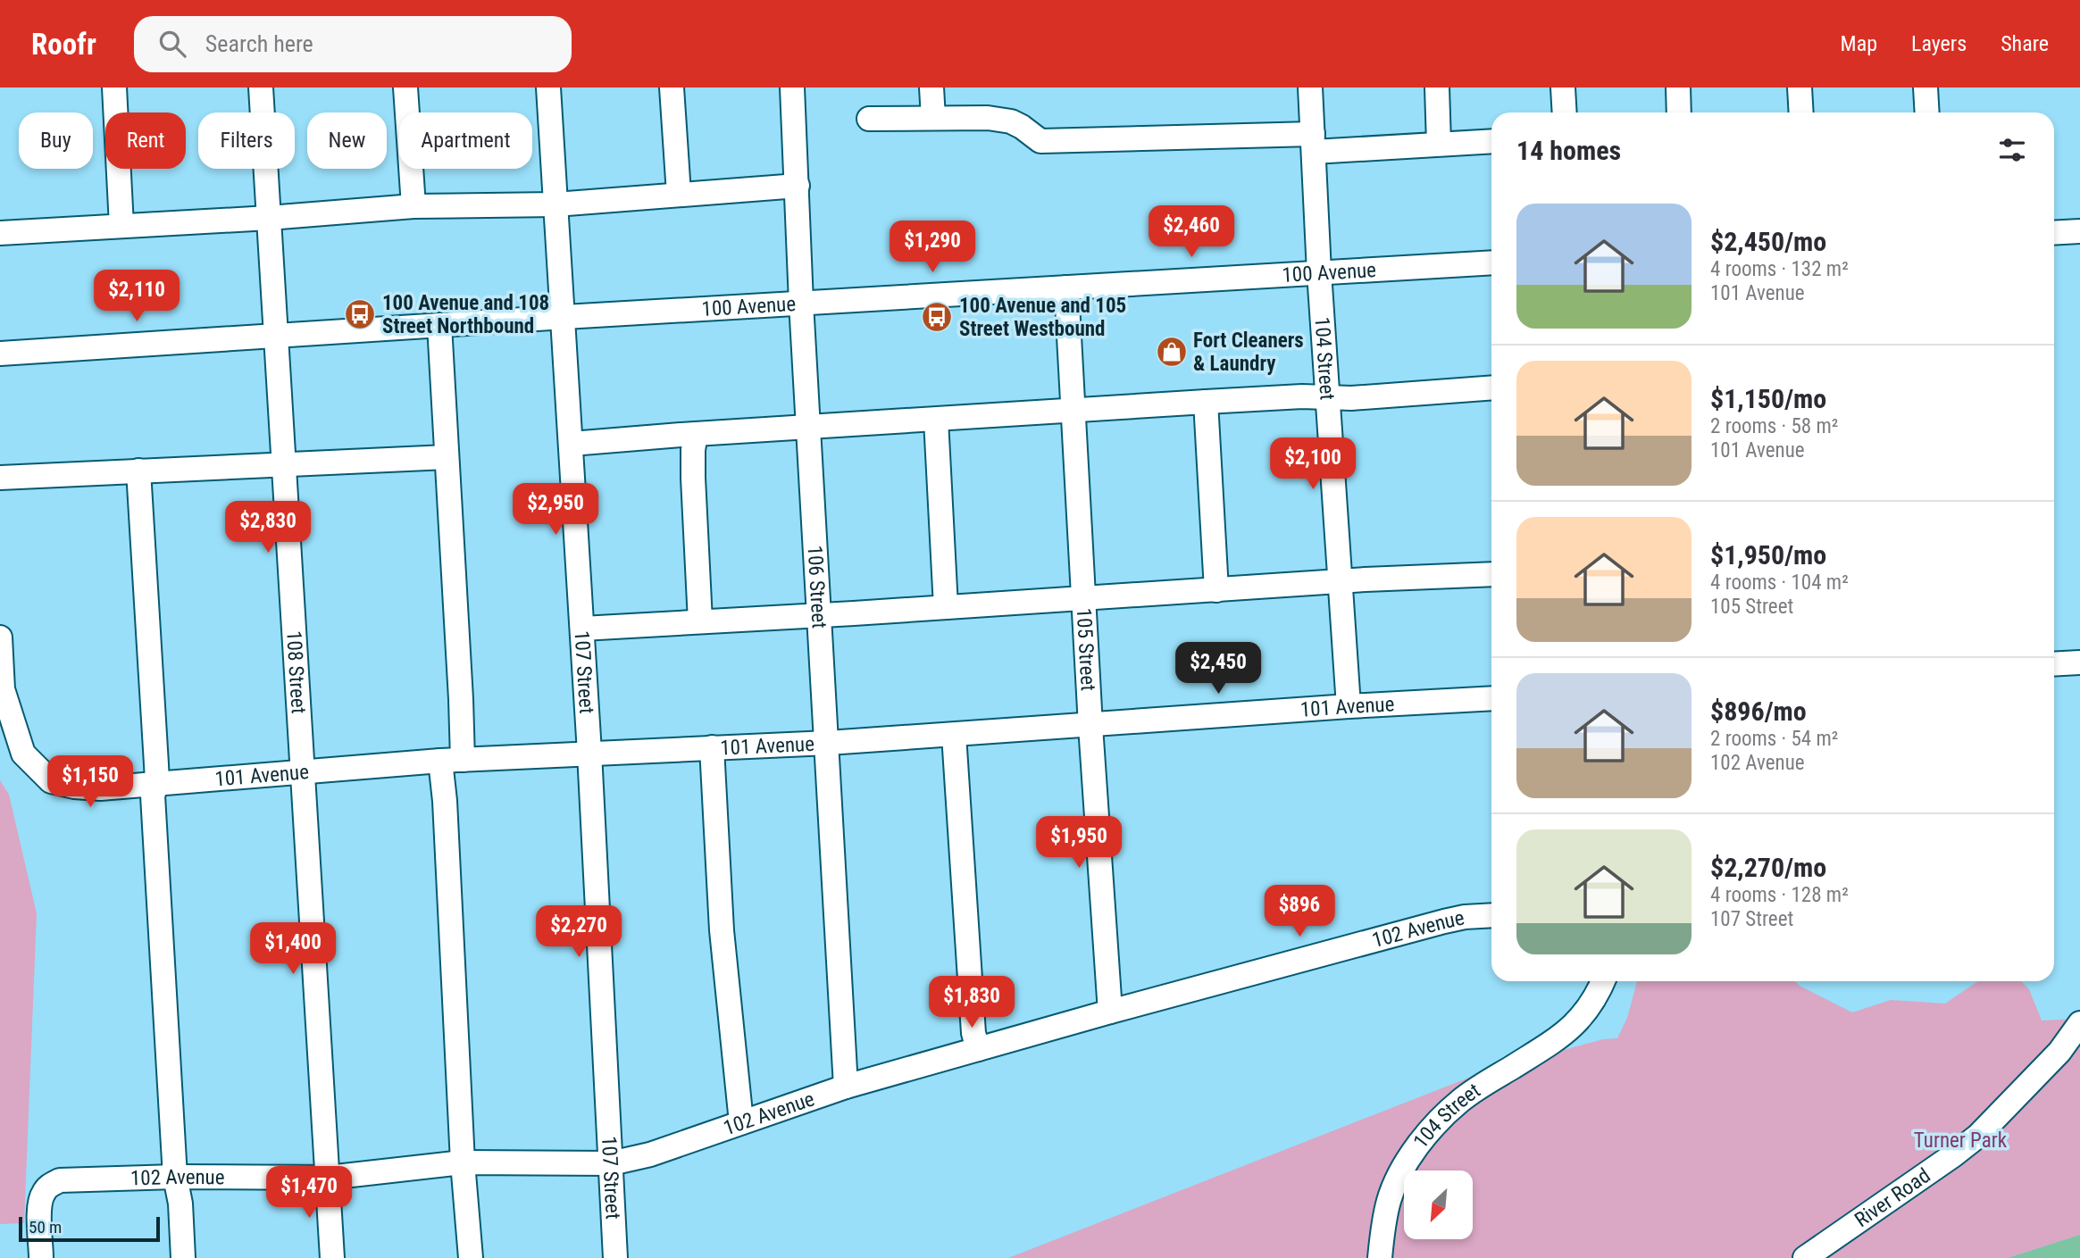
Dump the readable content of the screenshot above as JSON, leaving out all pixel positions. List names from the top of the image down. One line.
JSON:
{"streets":{"street":["100 Avenue","104 Street","106 Street","105 Street","107 Street","108 Street","101 Avenue","102 Avenue","River Road"]},"crossings":[["100 Avenue","104 Street"],["100 Avenue","106 Street"],["100 Avenue","105 Street"],["100 Avenue","107 Street"],["100 Avenue","108 Street"],["104 Street","101 Avenue"],["106 Street","101 Avenue"],["106 Street","102 Avenue"],["105 Street","101 Avenue"],["105 Street","102 Avenue"],["107 Street","101 Avenue"],["107 Street","102 Avenue"],["108 Street","101 Avenue"],["108 Street","102 Avenue"]],"parks":["Turner Park"],"places":{"bus stop":["100 Avenue and 108 Street Northbound","100 Avenue and 105 Street Westbound"],"shop":["Fort Cleaners & Laundry"]},"scale_bar":"50 m","north":"bottom left","page":{"header":"Roofr","search":"Search here","nav":["Map","Layers","Share"],"chip":["Buy","Rent","Filters","New","Apartment"],"heading":"14 homes","list":[{"name":"$2,450/mo","note":"4 rooms · 132 m² · 101 Avenue"},{"name":"$1,150/mo","note":"2 rooms · 58 m² · 101 Avenue"},{"name":"$1,950/mo","note":"4 rooms · 104 m² · 105 Street"},{"name":"$896/mo","note":"2 rooms · 54 m² · 102 Avenue"},{"name":"$2,270/mo","note":"4 rooms · 128 m² · 107 Street"}],"price":["$2,460","$1,290","$2,110","$2,100","$2,950","$2,830","$2,450","$1,150","$1,950","$896","$2,270","$1,400","$1,830","$1,470"],"scale":"50 m"}}
